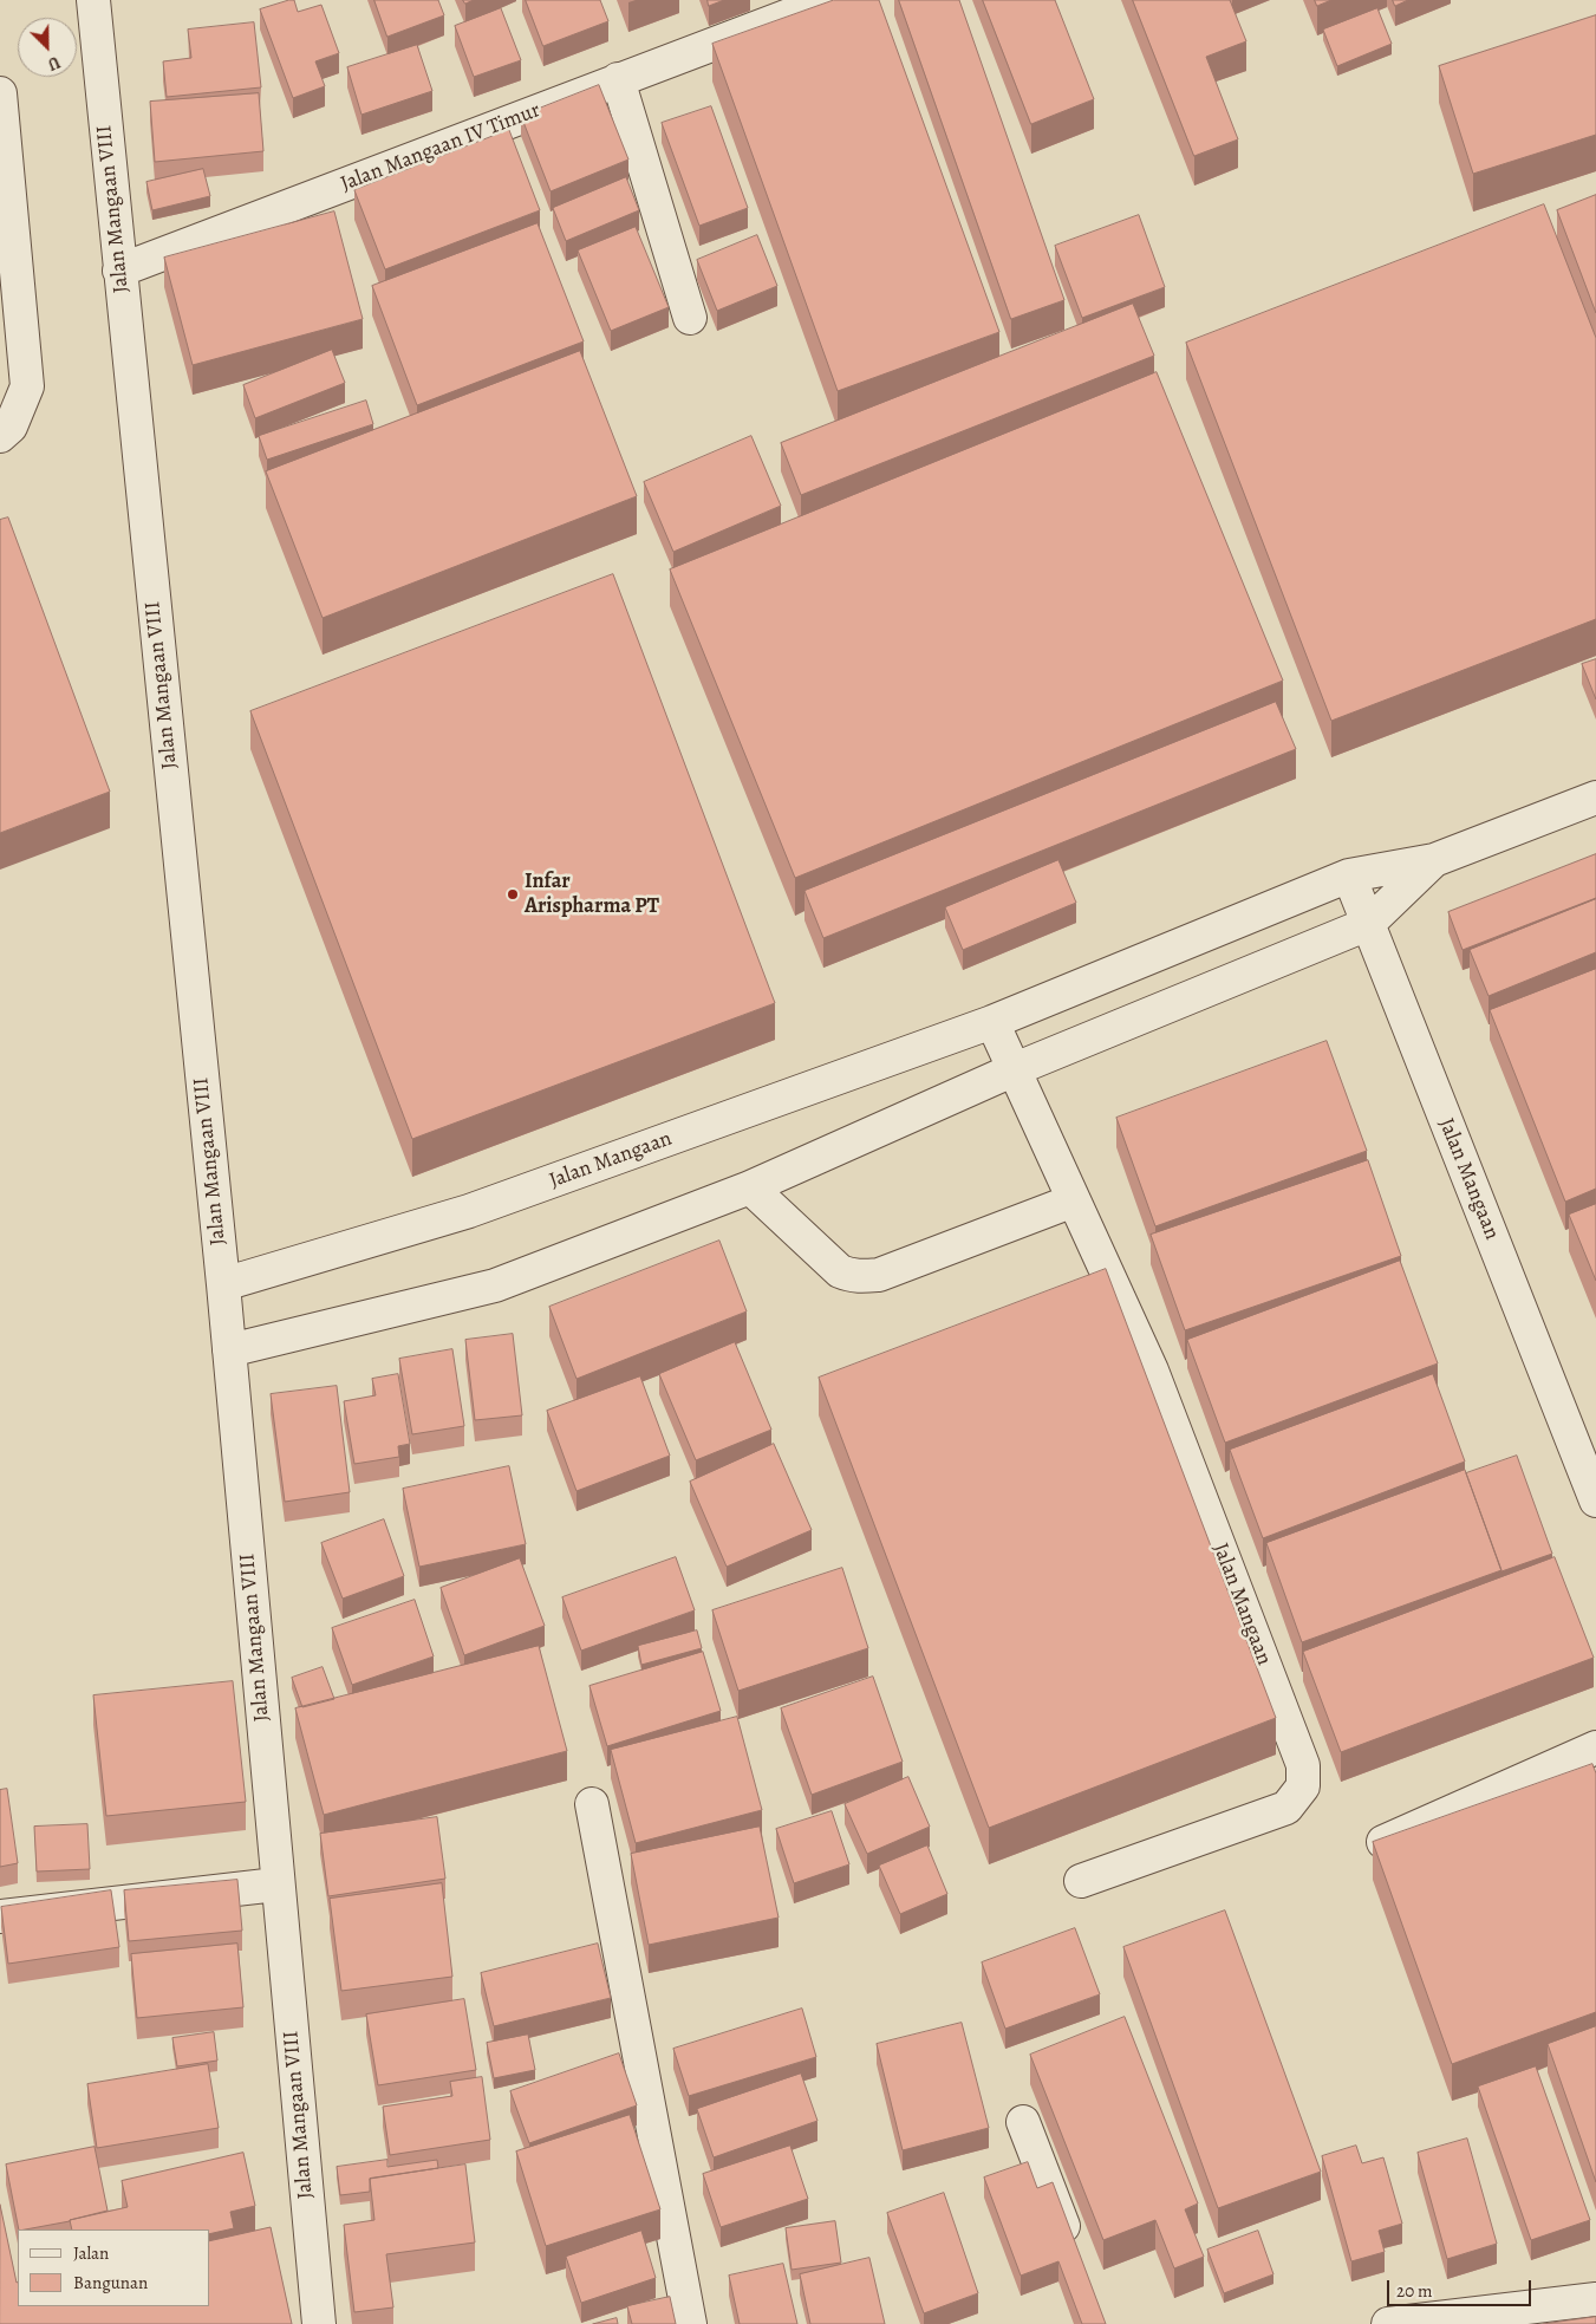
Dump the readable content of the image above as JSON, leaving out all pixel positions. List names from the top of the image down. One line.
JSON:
{"streets":{"street":["Jalan Mangaan IV Timur","Jalan Mangaan VIII","Jalan Mangaan"]},"crossings":[["Jalan Mangaan IV Timur","Jalan Mangaan VIII"],["Jalan Mangaan VIII","Jalan Mangaan"]],"places":["Infar Arispharma PT"],"legend":["Jalan","Bangunan"],"scale_bar":"20 m","north":"bottom right"}
